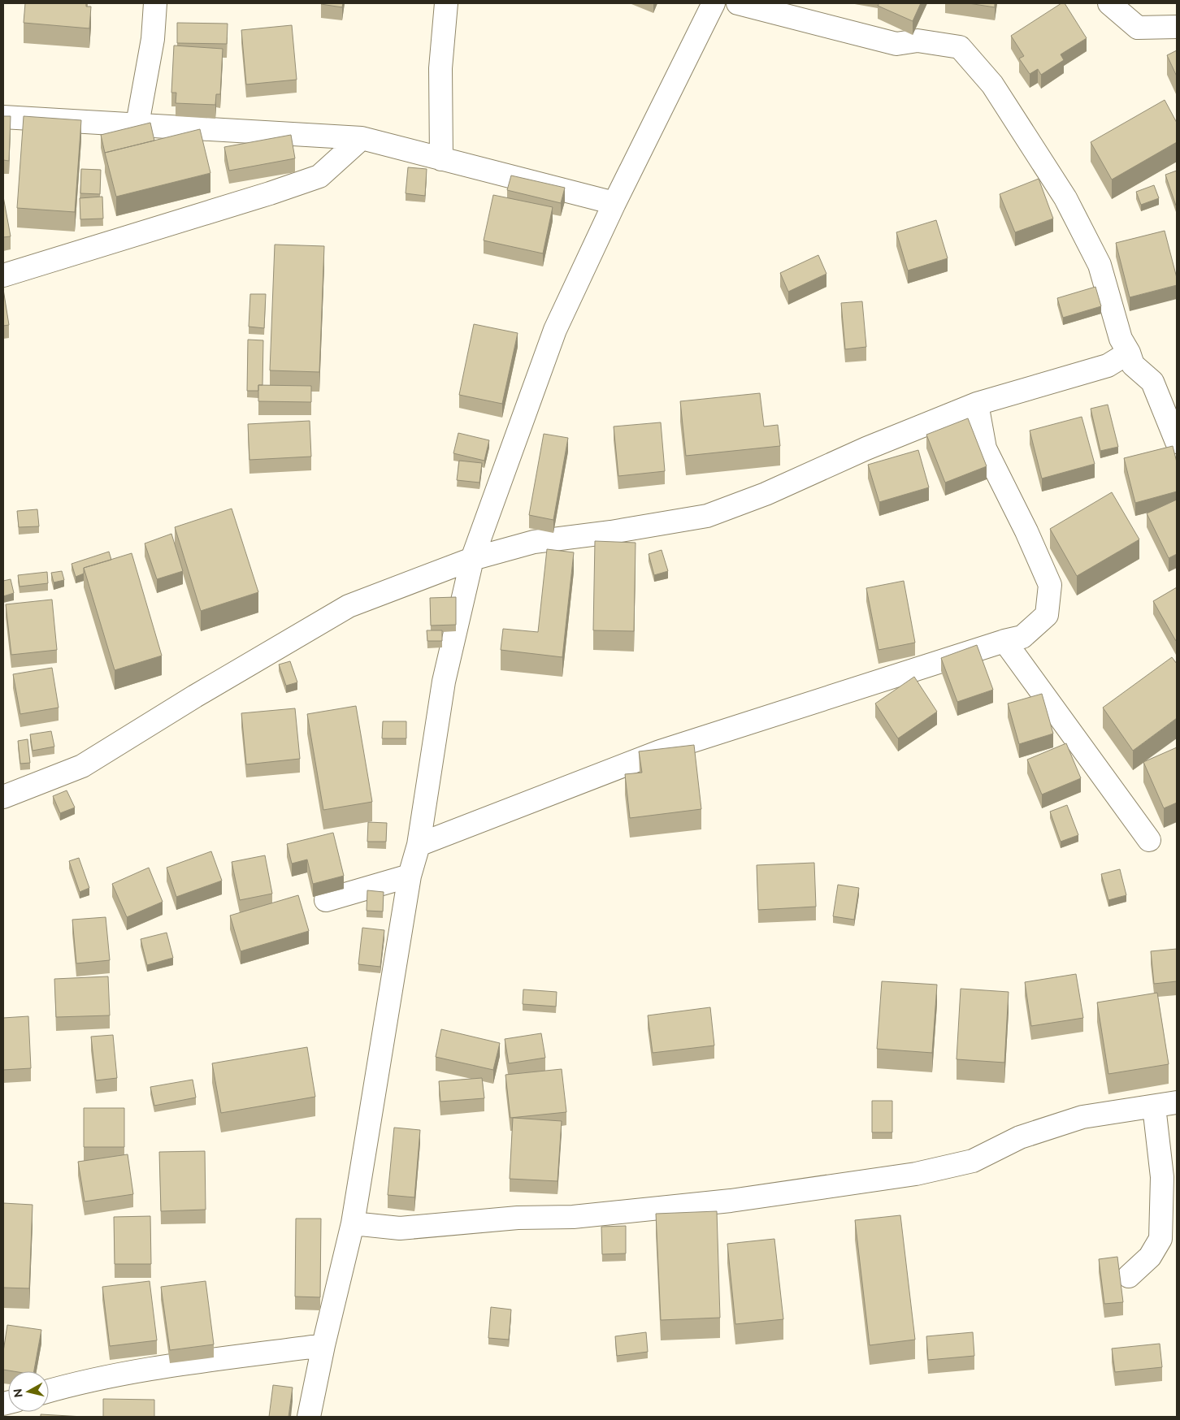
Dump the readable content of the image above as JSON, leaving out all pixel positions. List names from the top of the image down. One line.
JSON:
{"north":"left"}
